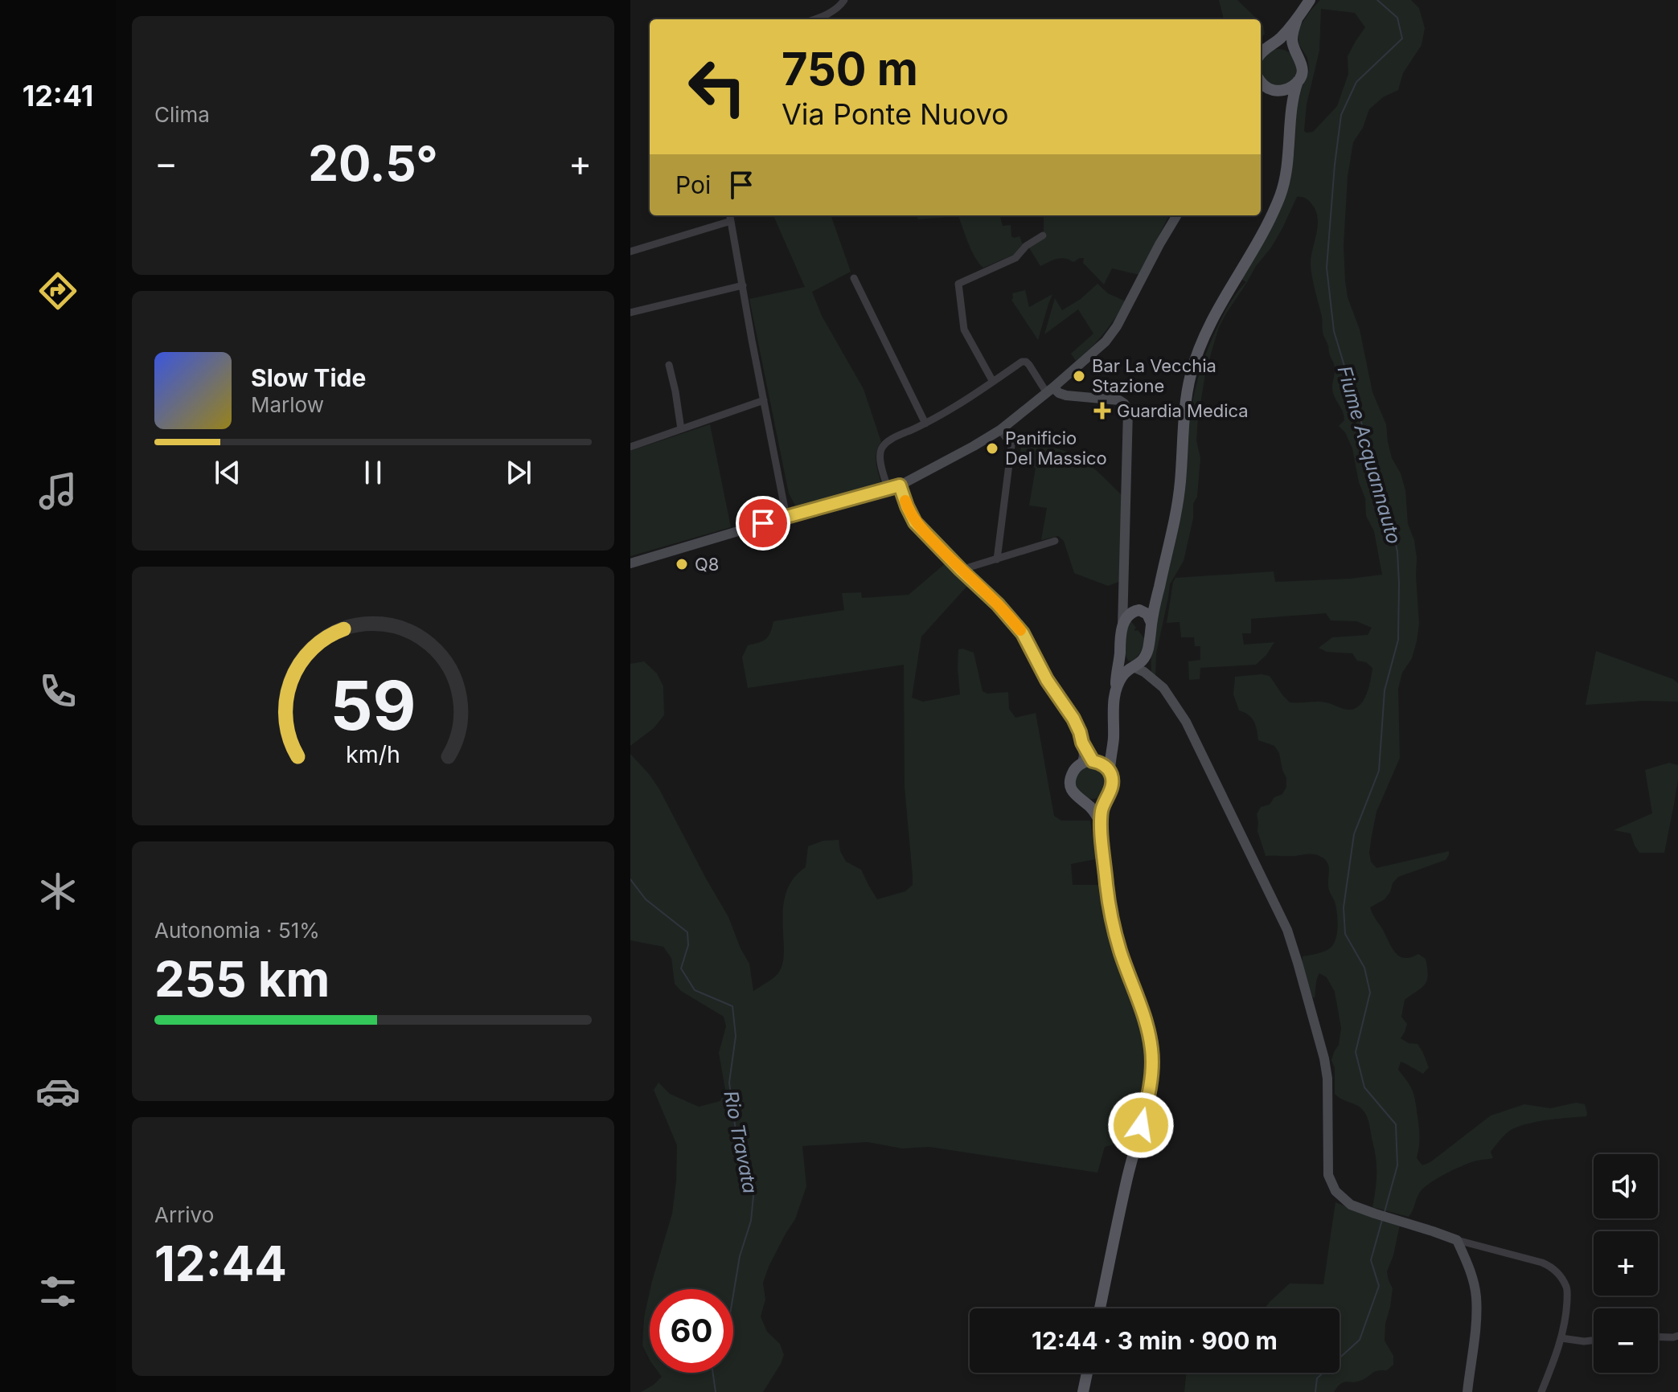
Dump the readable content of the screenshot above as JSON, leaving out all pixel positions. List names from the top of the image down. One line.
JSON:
{"water":["Fiume Acquannauto","Rio Travata"],"places":{"other":["Bar La Vecchia Stazione","Panificio Del Massico","Q8"],"health":["Guardia Medica"]},"page":{"tabs":"12:41","tile":["Clima",["Autonomia · 51%","255 km"],["Arrivo","12:44"]],"turn":["750 m","Via Ponte Nuovo"],"heat":["−","20.5°","+"],"then":"Poi","song":["Slow Tide","Marlow"],"map_buttons":["+","−"],"limit":"60","trip":"12:44 · 3 min · 900 m","gauge":["59","km/h"]}}
